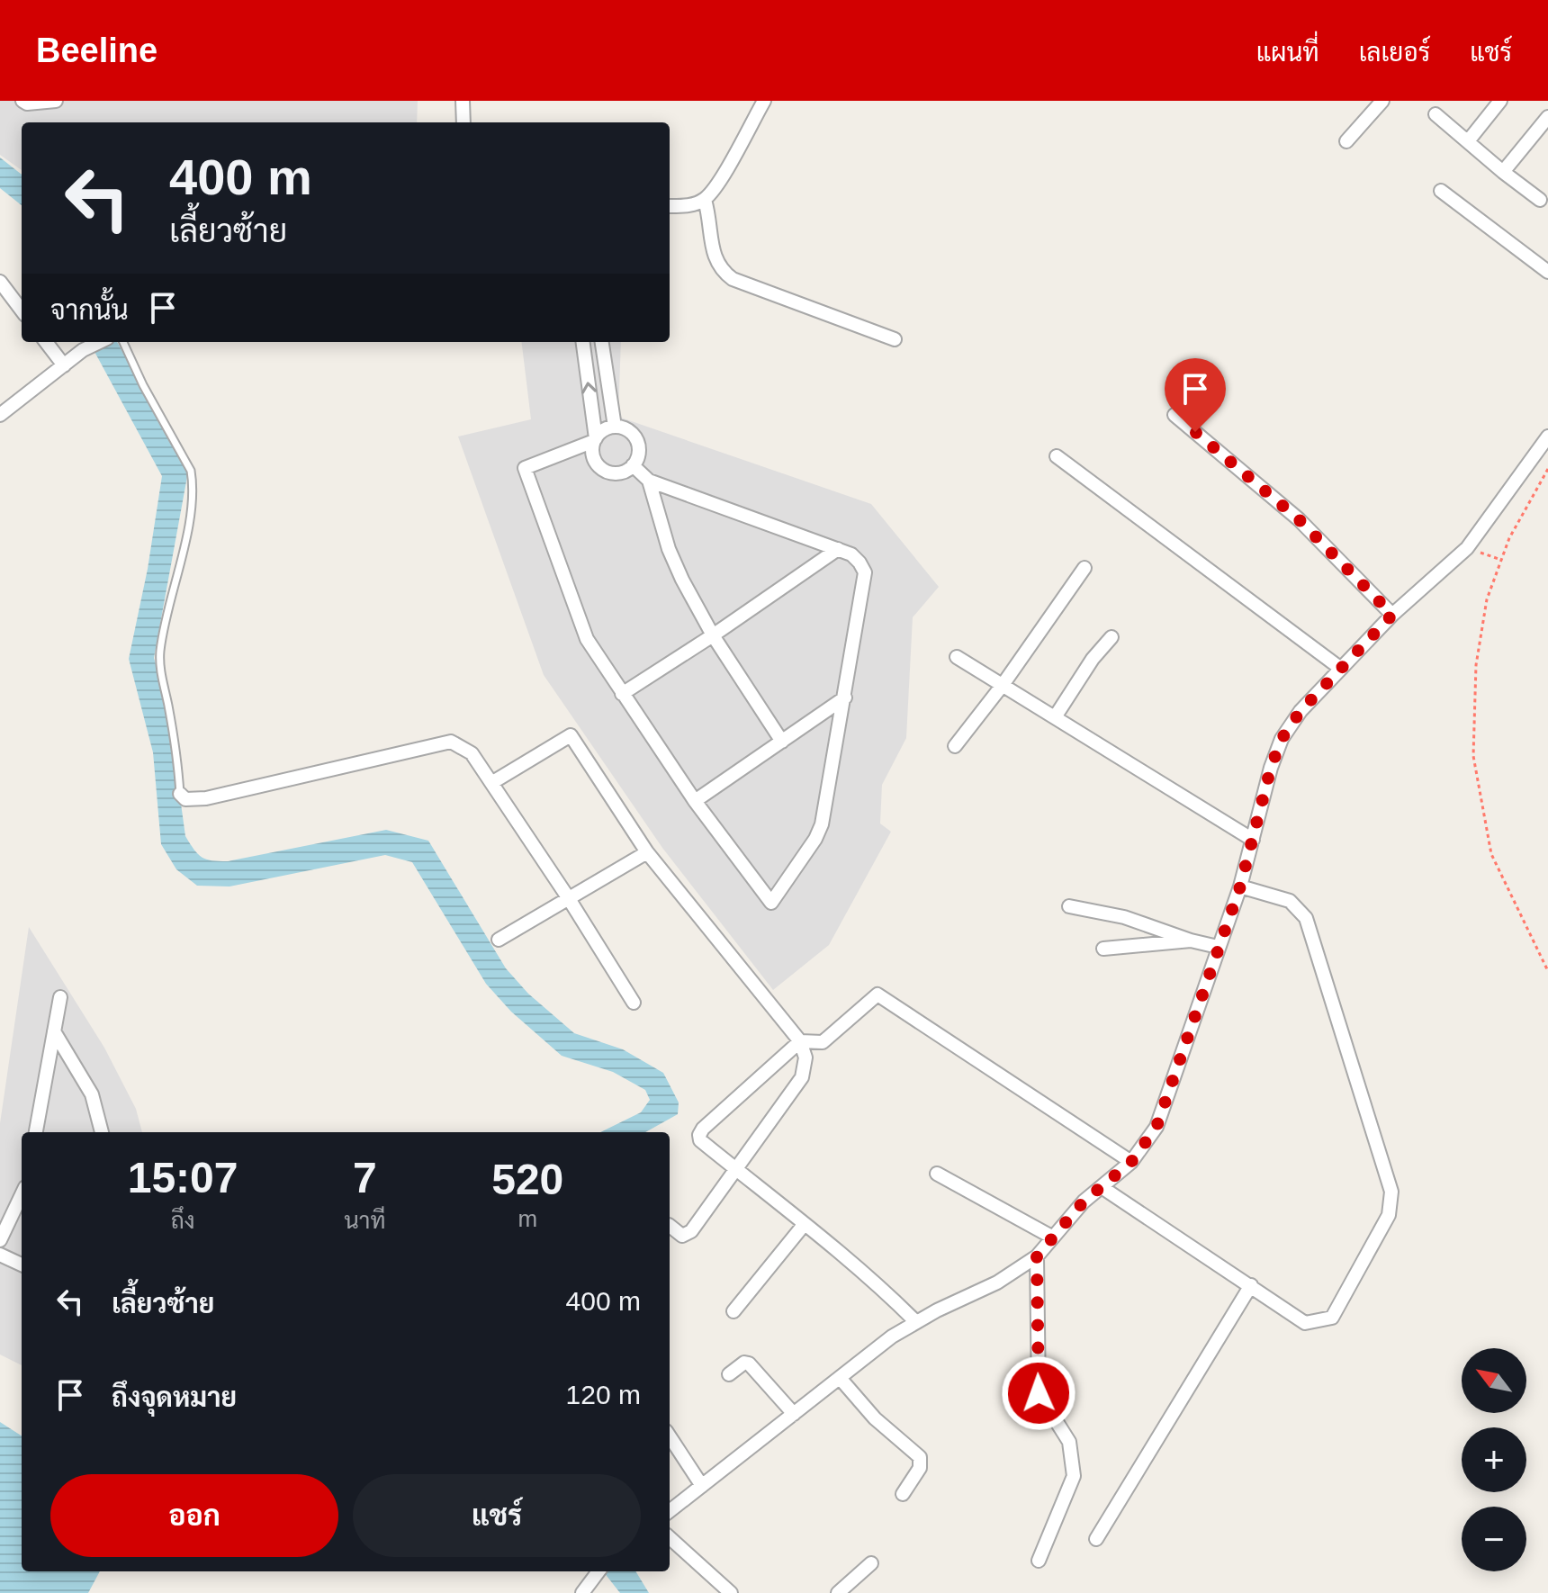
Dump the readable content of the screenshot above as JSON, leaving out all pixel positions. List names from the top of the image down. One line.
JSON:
{"north":"top left","page":{"header":"Beeline","nav":["แผนที่","เลเยอร์","แชร์"],"turn":["400 m","เลี้ยวซ้าย"],"then":"จากนั้น","eta":["15:07","ถึง","7","นาที","520","m"],"list":[{"name":"เลี้ยวซ้าย","value":"400 m"},{"name":"ถึงจุดหมาย","value":"120 m"}],"map_buttons":["+","−"],"buttons":["ออก","แชร์"]}}
